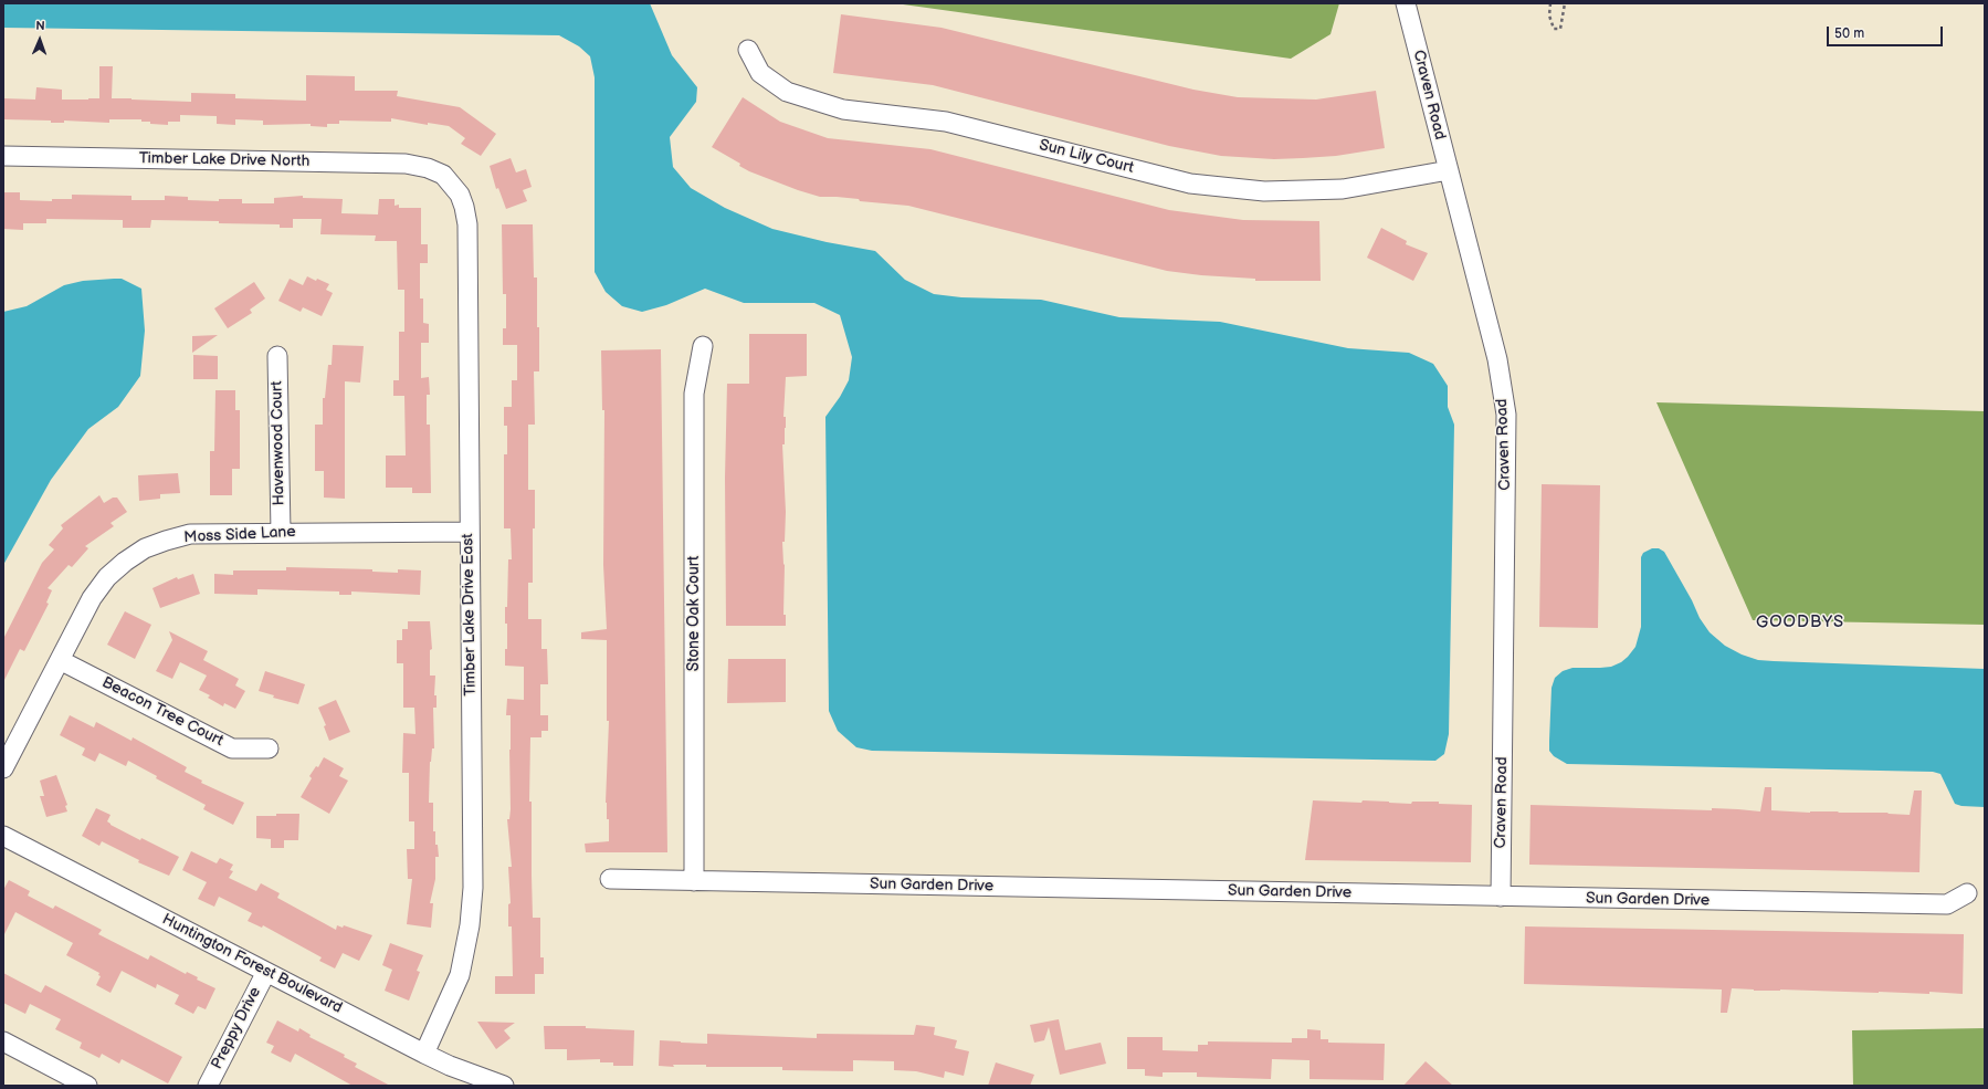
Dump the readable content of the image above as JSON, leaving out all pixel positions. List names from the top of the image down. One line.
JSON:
{"streets":{"street":["Craven Road","Sun Lily Court","Timber Lake Drive North","Havenwood Court","Moss Side Lane","Stone Oak Court","Timber Lake Drive East","Beacon Tree Court","Sun Garden Drive","Huntington Forest Boulevard","Preppy Drive"]},"crossings":[["Craven Road","Sun Lily Court"],["Craven Road","Sun Garden Drive"],["Timber Lake Drive North","Timber Lake Drive East"],["Havenwood Court","Moss Side Lane"],["Moss Side Lane","Timber Lake Drive East"],["Moss Side Lane","Beacon Tree Court"],["Stone Oak Court","Sun Garden Drive"],["Timber Lake Drive East","Huntington Forest Boulevard"],["Huntington Forest Boulevard","Preppy Drive"]],"districts":["GOODBYS"],"scale_bar":"50 m","north":"top"}
